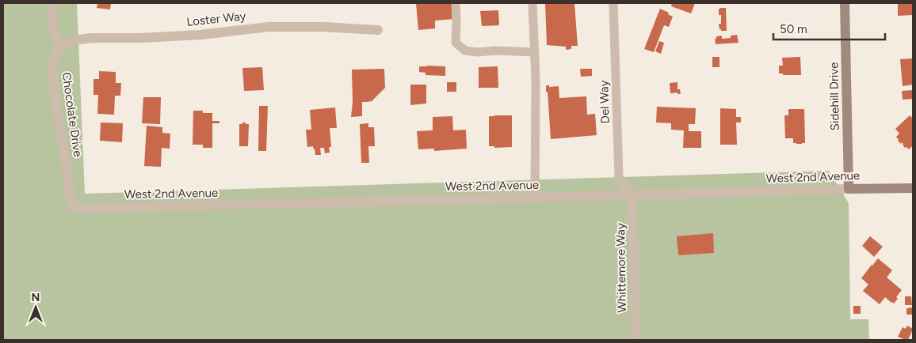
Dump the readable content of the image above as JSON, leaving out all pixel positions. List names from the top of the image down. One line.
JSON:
{"streets":{"street":["Loster Way","Sidehill Drive","Chocolate Drive","West 2nd Avenue","Whittemore Way"],"lane":["Del Way"]},"crossings":[["Loster Way","Chocolate Drive"],["Sidehill Drive","West 2nd Avenue"],["Del Way","West 2nd Avenue"],["Del Way","Whittemore Way"],["Chocolate Drive","West 2nd Avenue"],["West 2nd Avenue","Whittemore Way"]],"scale_bar":"50 m","north":"top"}
